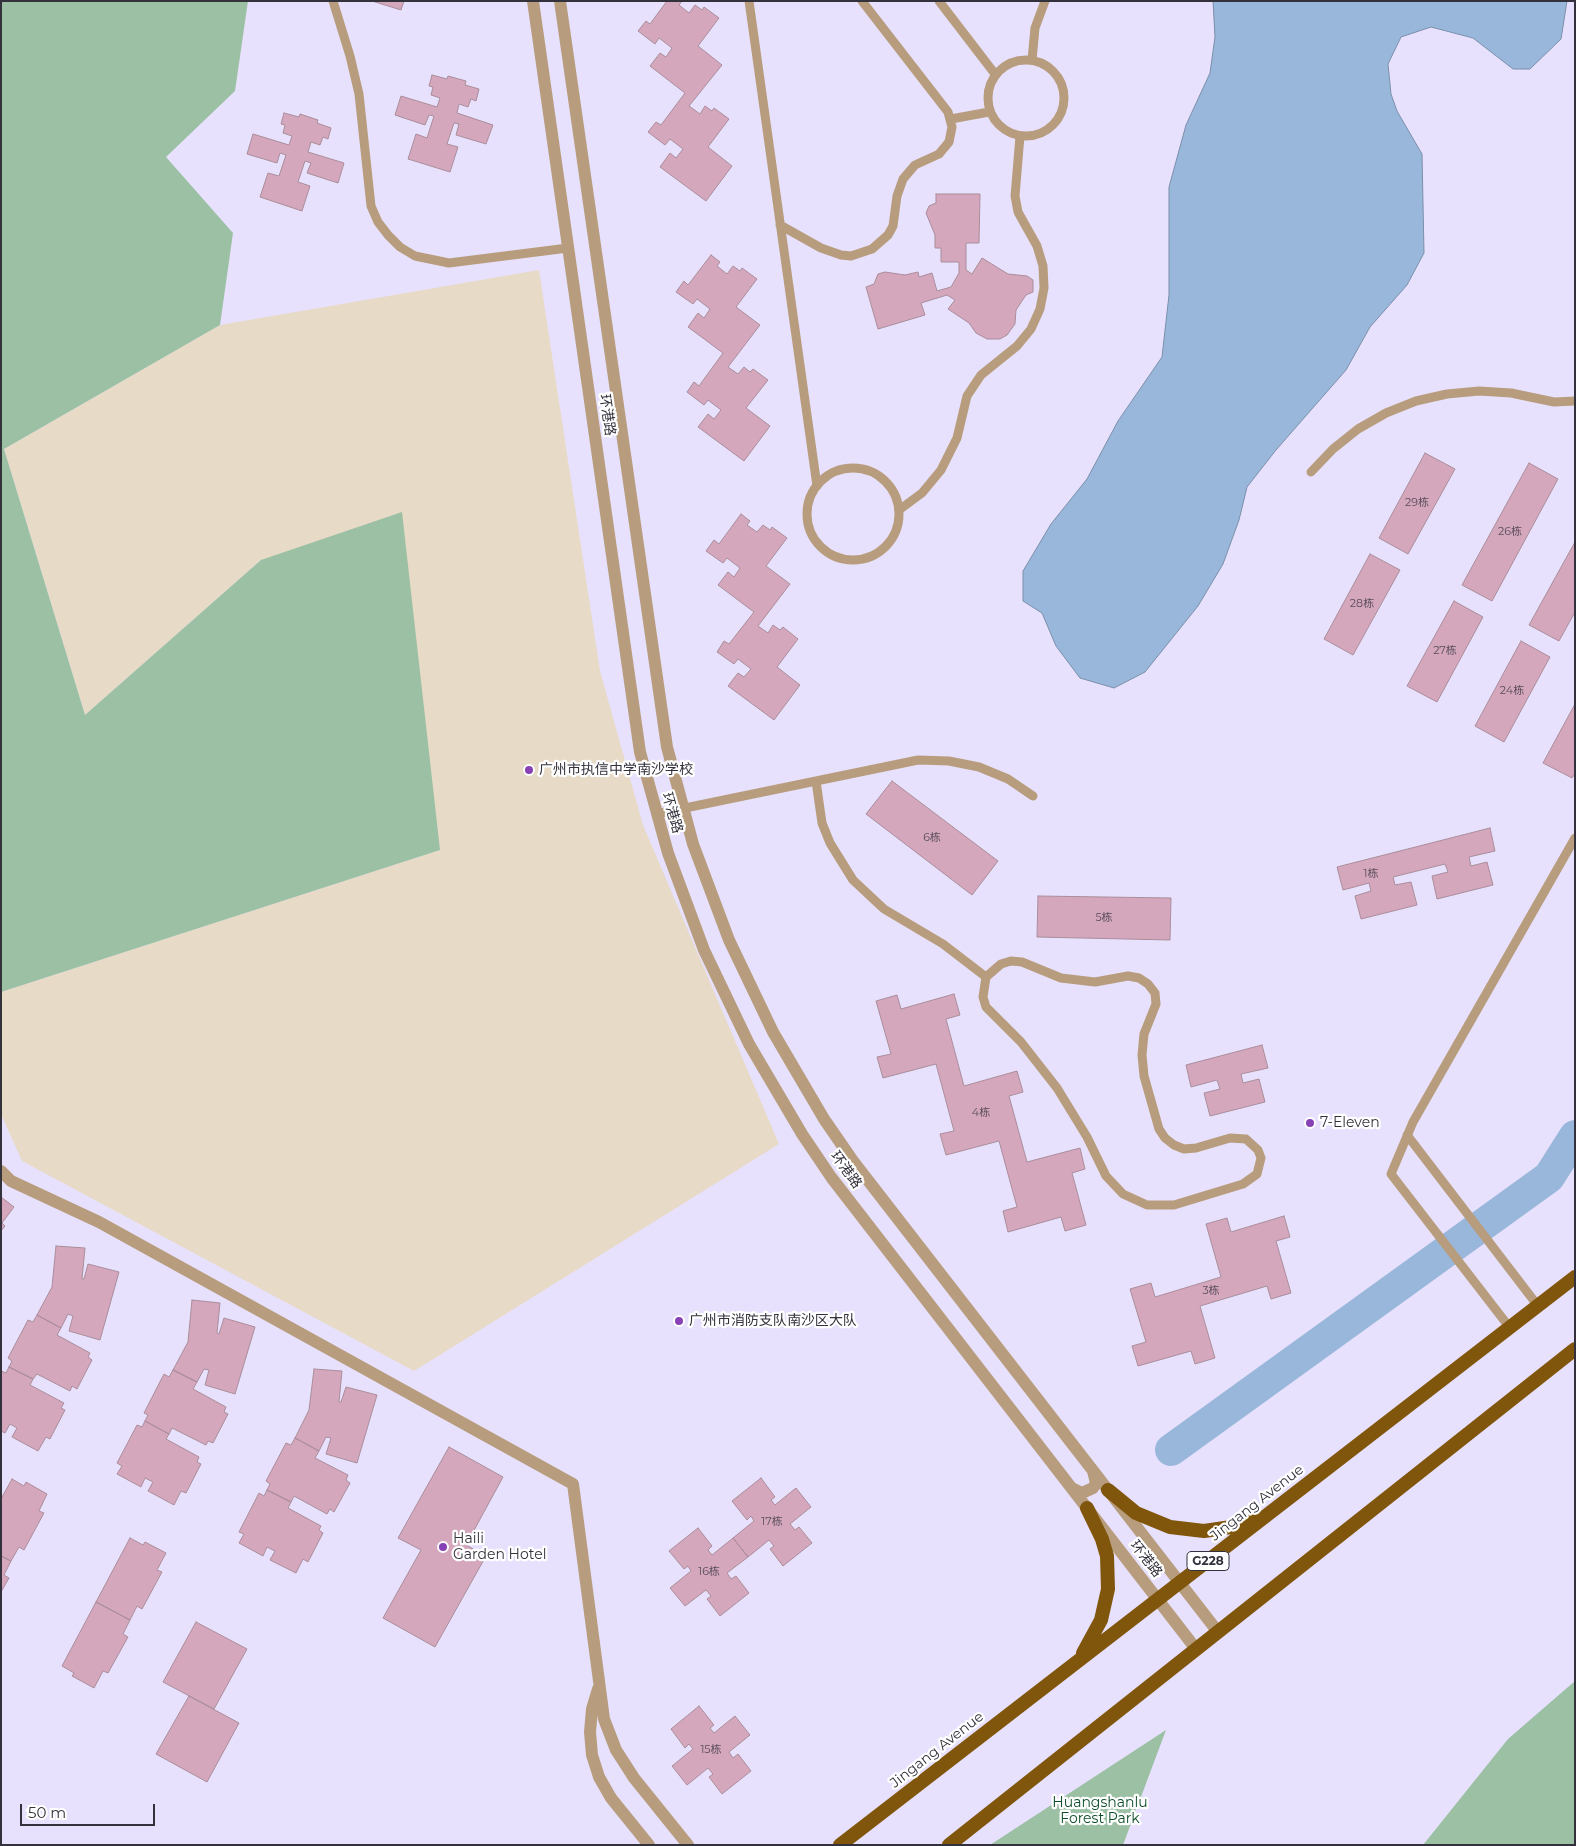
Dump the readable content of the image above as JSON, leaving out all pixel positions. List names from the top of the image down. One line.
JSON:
{"streets":{"highway":["Jingang Avenue","G228"],"street":["环港路"]},"crossings":[["环港路","Jingang Avenue"]],"parks":["Huangshanlu Forest Park"],"places":["广州市执信中学南沙学校","7-Eleven","广州市消防支队南沙区大队","Haili Garden Hotel"],"house_numbers":["29栋","26栋","28栋","27栋","24栋","6栋","1栋","5栋","4栋","3栋","17栋","16栋","15栋"],"scale_bar":"50 m"}
